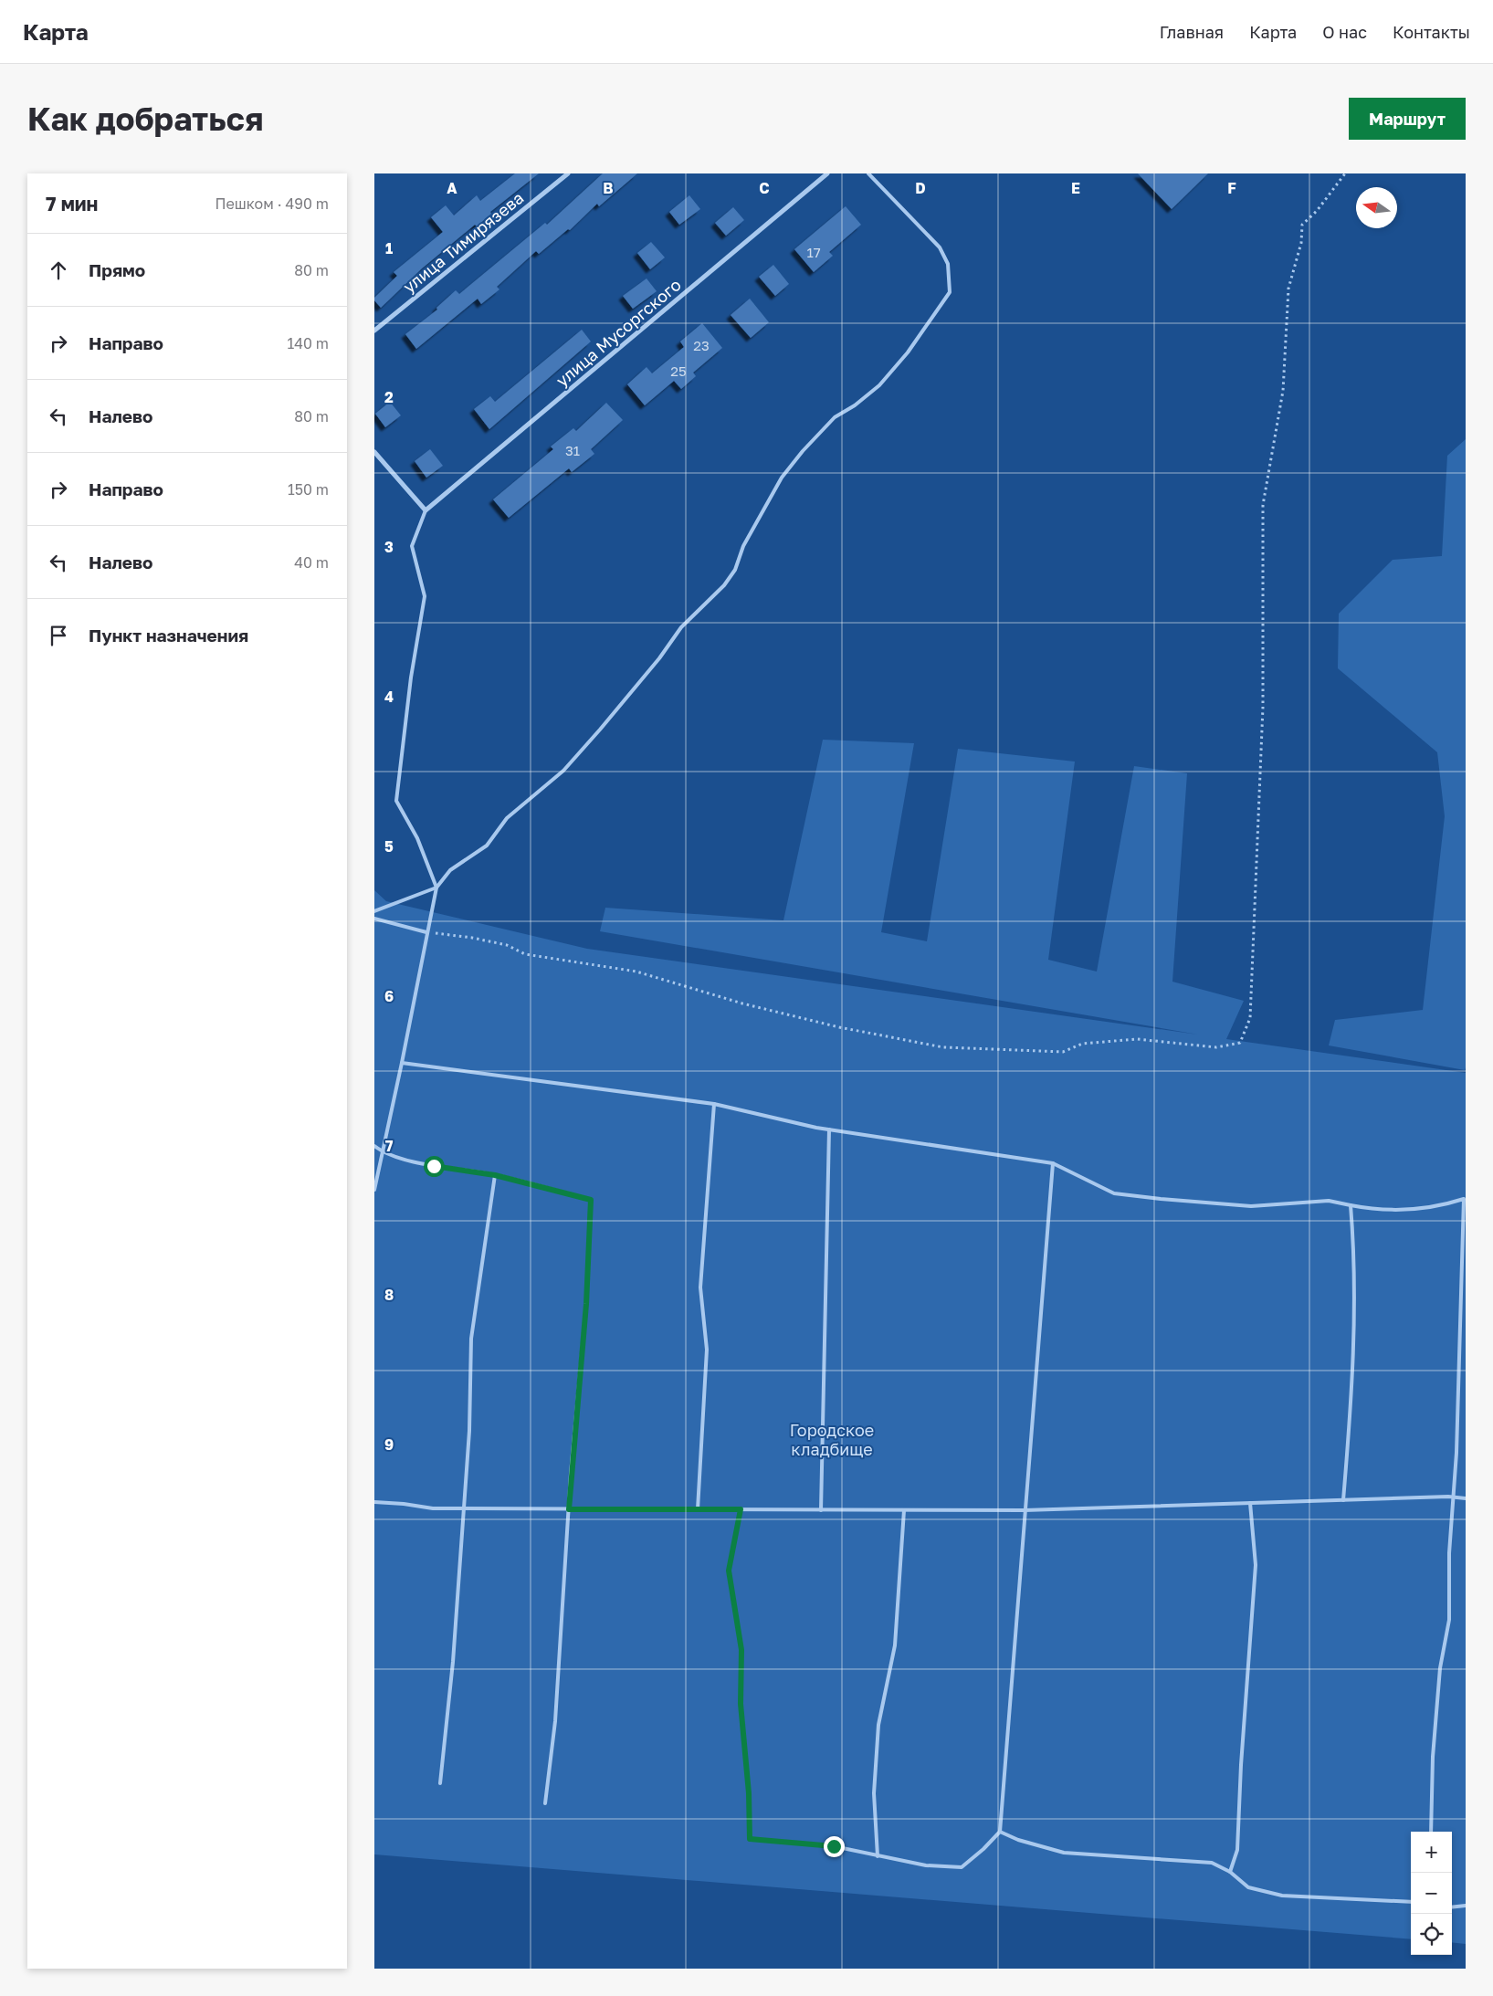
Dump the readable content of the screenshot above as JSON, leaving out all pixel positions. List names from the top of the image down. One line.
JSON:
{"streets":{"street":["улица Тимирязева","улица Мусоргского"]},"parks":["Городское кладбище"],"house_numbers":["17","23","25","31"],"north":"left","page":{"header":"Карта","nav":["Главная","Карта","О нас","Контакты"],"buttons":"Маршрут","title":"Как добраться","heading":["7 мин","Пешком · 490 m"],"list":[["Прямо","80 m"],["Направо","140 m"],["Налево","80 m"],["Направо","150 m"],["Налево","40 m"],"Пункт назначения"],"map_buttons":["+","−"]},"grid":{"columns":["A","B","C","D","E","F"],"rows":["1","2","3","4","5","6","7","8","9"]}}
